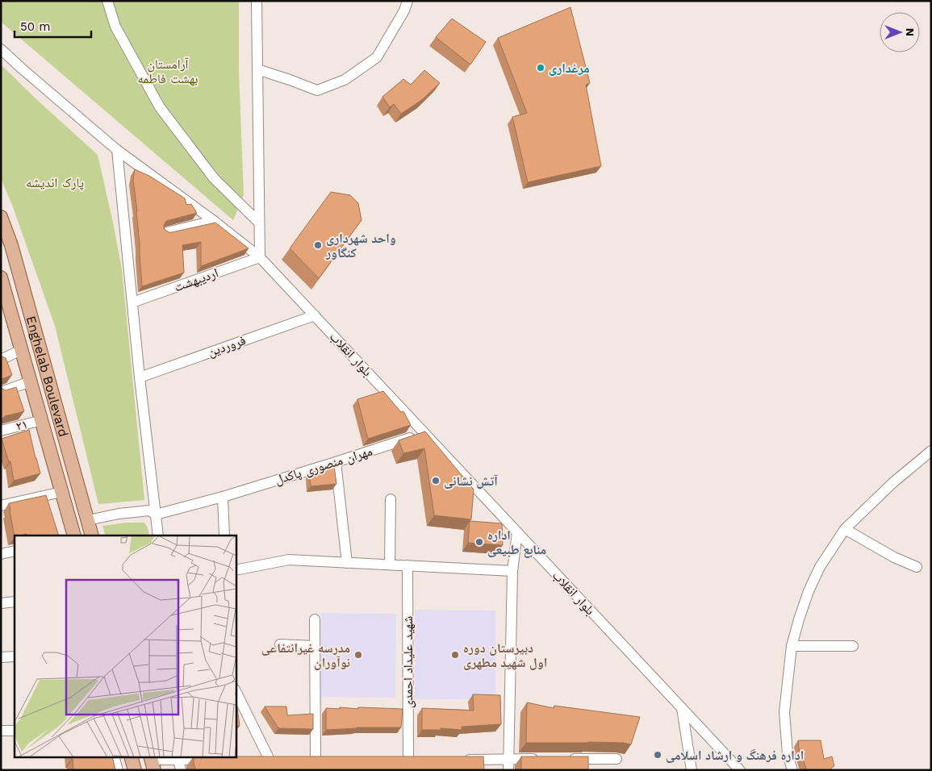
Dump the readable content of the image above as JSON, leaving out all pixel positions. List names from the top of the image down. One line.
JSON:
{"streets":{"main road":["Enghelab Boulevard"],"street":["اردیبهشت","فروردین","بلوار انقلاب","۲۱","مهران منصوری پاکدل","شهید علیداد احمدی"]},"crossings":[["اردیبهشت","بلوار انقلاب"],["فروردین","بلوار انقلاب"],["بلوار انقلاب","مهران منصوری پاکدل"],["Enghelab Boulevard","۲۱"],["Enghelab Boulevard","مهران منصوری پاکدل"]],"parks":["آرامستان بهشت فاطمه","پارک اندیشه"],"places":["مرغداری","واحد شهرداری کنگاور","آتش نشانی","اداره منابع طبیعی","مدرسه غیرانتفاعی نوآوران","دبیرستان دوره اول شهید مطهری","اداره فرهنگ و ارشاد اسلامی"],"scale_bar":"50 m","north":"right"}
